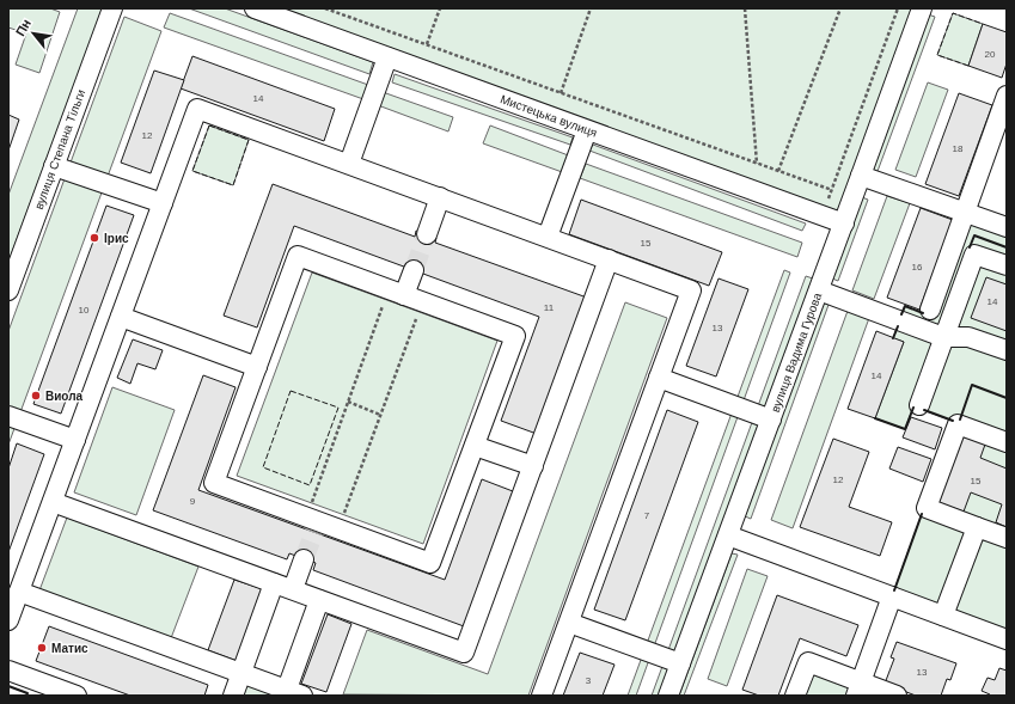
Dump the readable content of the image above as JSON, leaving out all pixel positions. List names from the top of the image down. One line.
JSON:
{"streets":{"street":["Мистецька вулиця","вулиця Степана Тільги","вулиця Вадима Гурова"]},"crossings":[["Мистецька вулиця","вулиця Вадима Гурова"]],"places":["Ірис","Виола","Матис"],"house_numbers":["20","14","12","18","15","16","14","11","10","13","14","12","15","9","7","13","3"],"north":"top left"}
